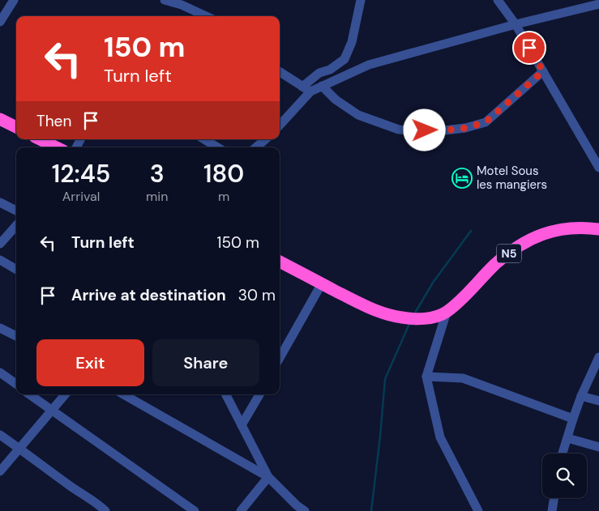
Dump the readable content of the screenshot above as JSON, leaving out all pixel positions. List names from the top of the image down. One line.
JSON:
{"streets":{"highway":["N5"]},"places":{"hotel":["Motel Sous les mangiers"]},"page":{"turn":["150 m","Turn left"],"then":"Then","eta":["12:45","Arrival","3","min","180","m"],"list":[{"name":"Turn left","value":"150 m"},{"name":"Arrive at destination","value":"30 m"}],"buttons":["Exit","Share"]}}
